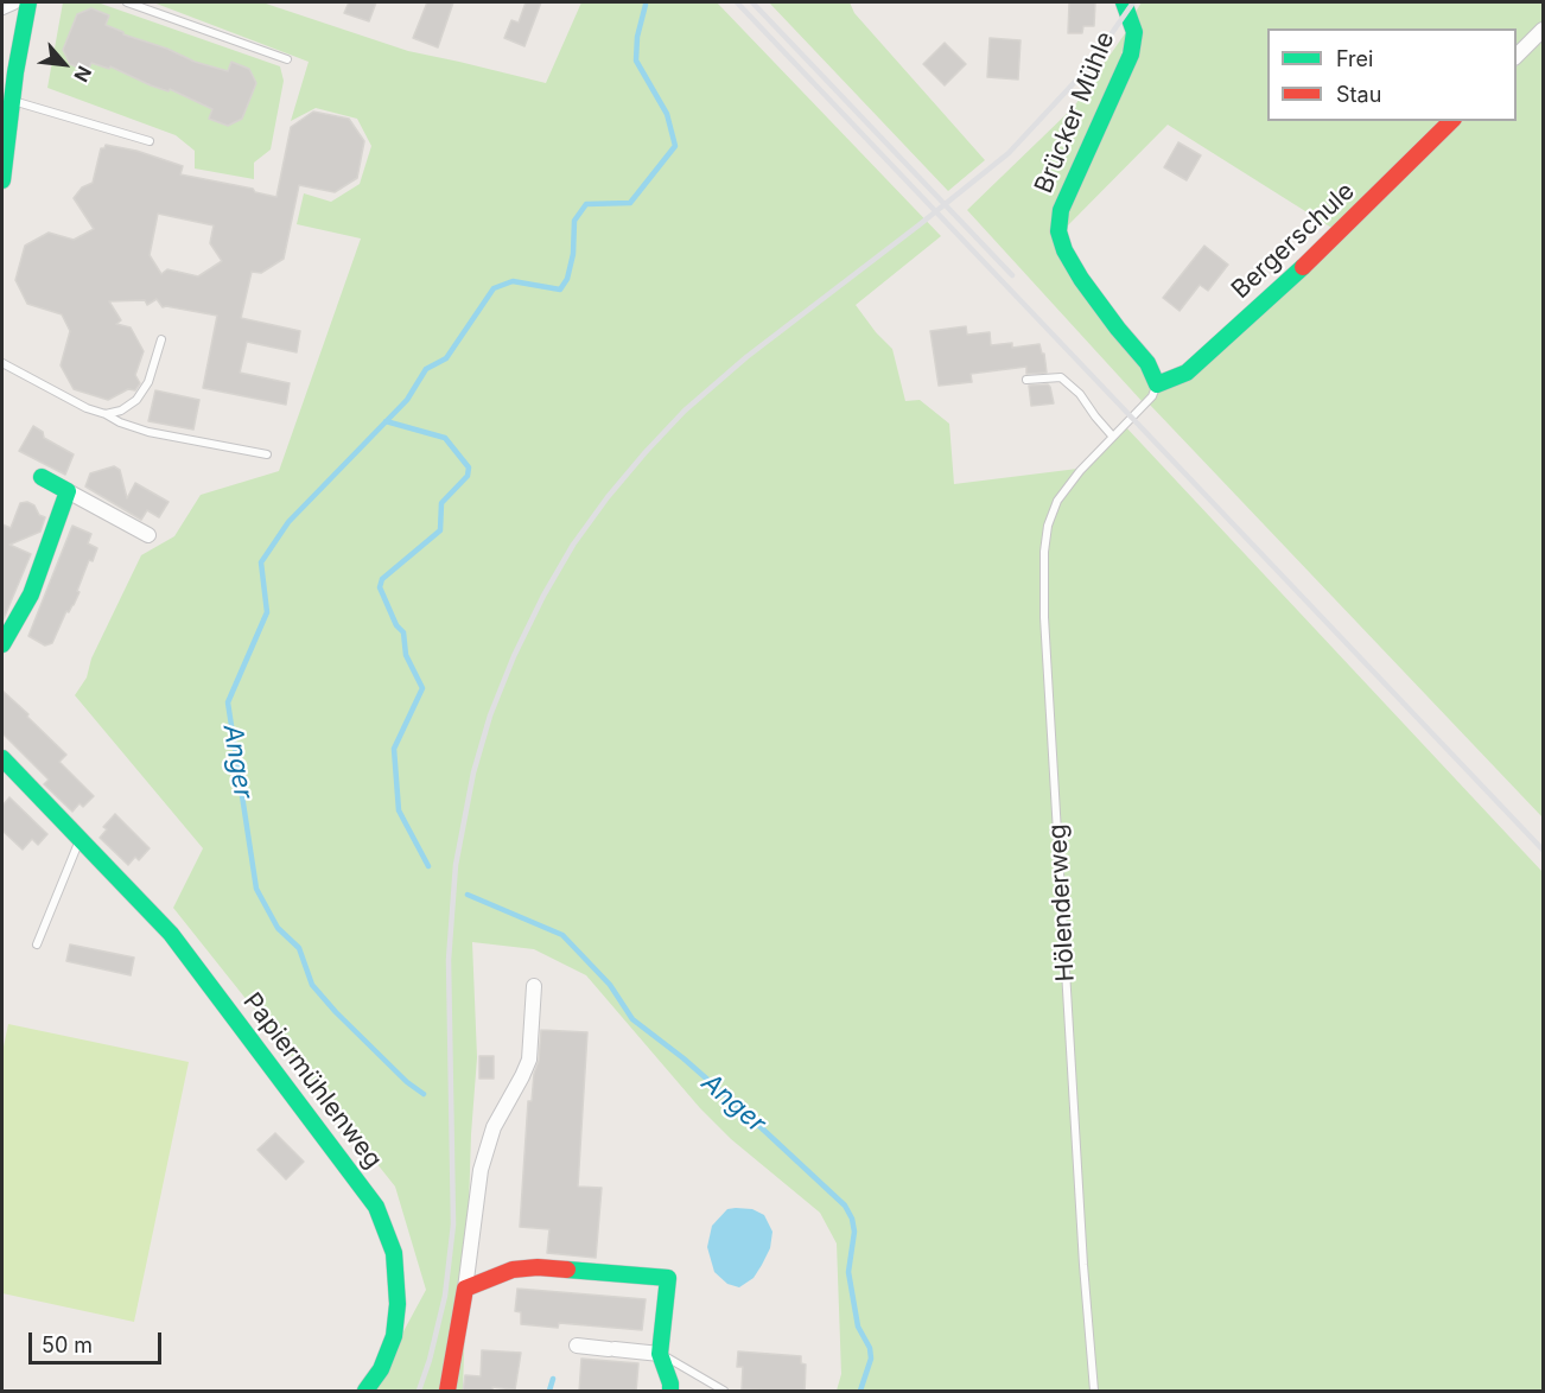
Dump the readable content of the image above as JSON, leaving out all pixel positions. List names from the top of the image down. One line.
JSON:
{"streets":{"street":["Brücker Mühle","Bergerschule","Papiermühlenweg"],"lane":["Hölenderweg"]},"crossings":[["Brücker Mühle","Bergerschule"],["Brücker Mühle","Hölenderweg"],["Bergerschule","Hölenderweg"]],"water":["Anger"],"legend":["Frei","Stau"],"scale_bar":"50 m","north":"bottom right"}
